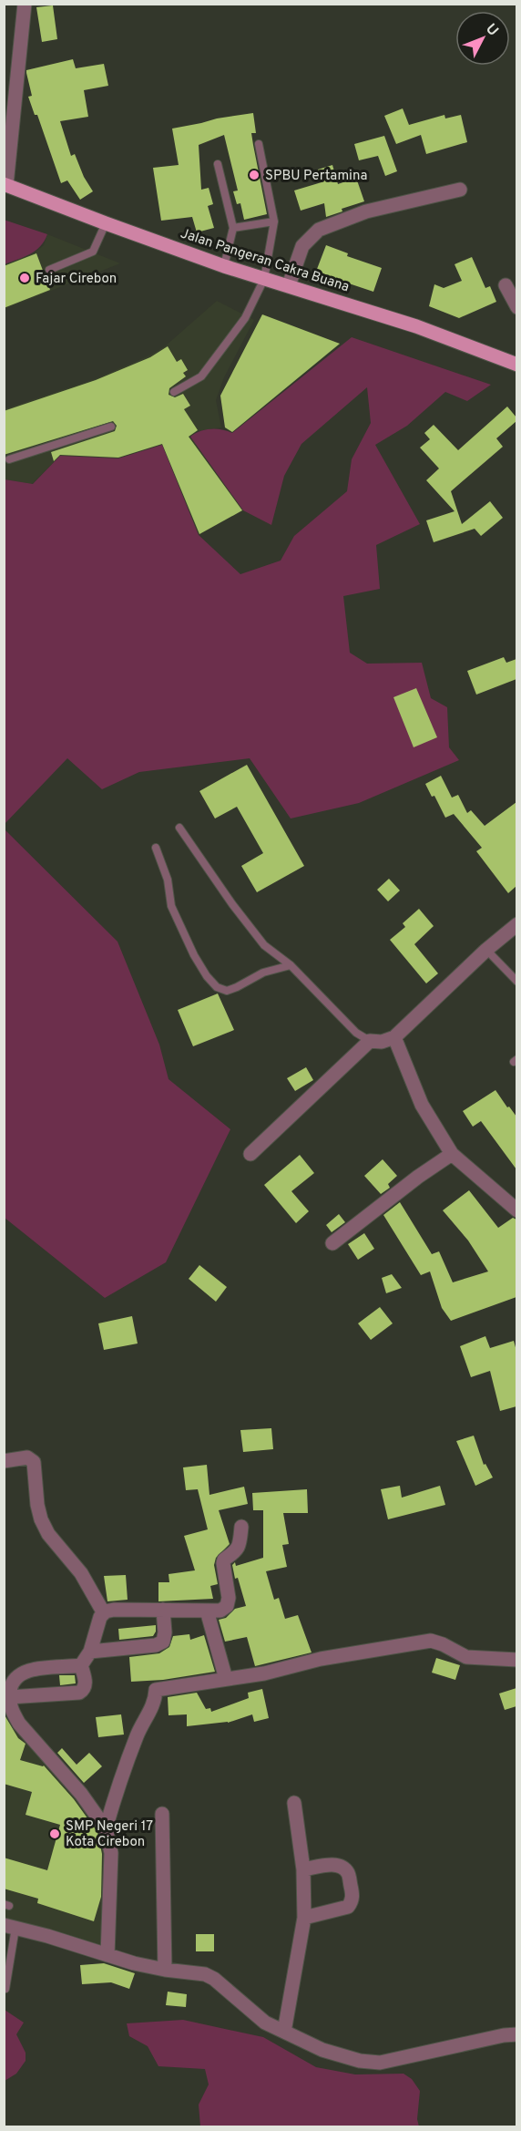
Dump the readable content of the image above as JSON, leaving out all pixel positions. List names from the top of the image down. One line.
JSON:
{"streets":{"main road":["Jalan Pangeran Cakra Buana"]},"places":["SPBU Pertamina","Fajar Cirebon","SMP Negeri 17 Kota Cirebon"],"north":"top right"}
